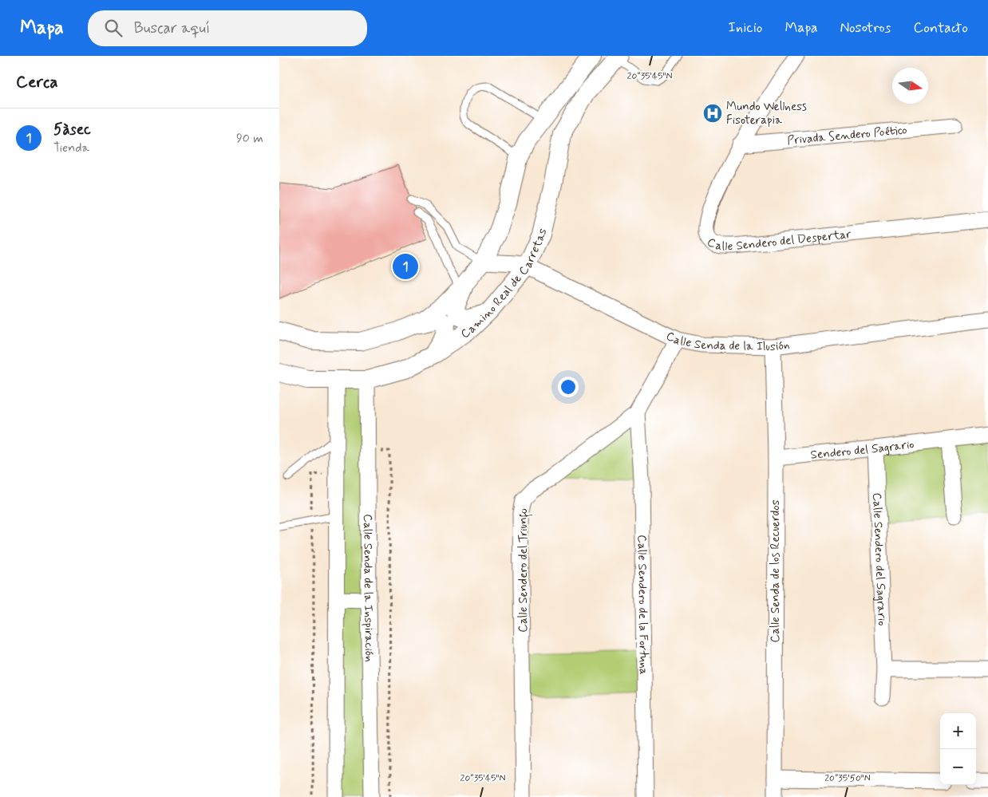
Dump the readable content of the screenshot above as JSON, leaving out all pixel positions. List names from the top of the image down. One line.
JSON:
{"streets":{"street":["Privada Sendero Poético","Calle Sendero del Despertar","Camino Real de Carretas","Calle Senda de la Ilusión","Sendero del Sagrario","Calle Sendero del Sagrario","Calle Sendero del Triunfo","Calle Senda de los Recuerdos","Calle Senda de la Inspiración","Calle Sendero de la Fortuna"]},"crossings":[["Privada Sendero Poético","Calle Sendero del Despertar"],["Camino Real de Carretas","Calle Senda de la Ilusión"],["Camino Real de Carretas","Calle Senda de la Inspiración"],["Calle Senda de la Ilusión","Calle Sendero del Triunfo"],["Calle Senda de la Ilusión","Calle Senda de los Recuerdos"],["Sendero del Sagrario","Calle Sendero del Sagrario"],["Sendero del Sagrario","Calle Senda de los Recuerdos"],["Calle Sendero del Triunfo","Calle Sendero de la Fortuna"]],"places":{"hospital":["Mundo Wellness Fisoterapia"]},"north":"right","page":{"header":"Mapa","search":"Buscar aquí","nav":["Inicio","Mapa","Nosotros","Contacto"],"heading":"Cerca","list":[{"mark":"1","name":"5àsec","note":"Tienda","value":"90 m"}],"pins":"1","map_buttons":["+","−"]},"coordinates":["20°35'45\"N","20°35'50\"N"]}
